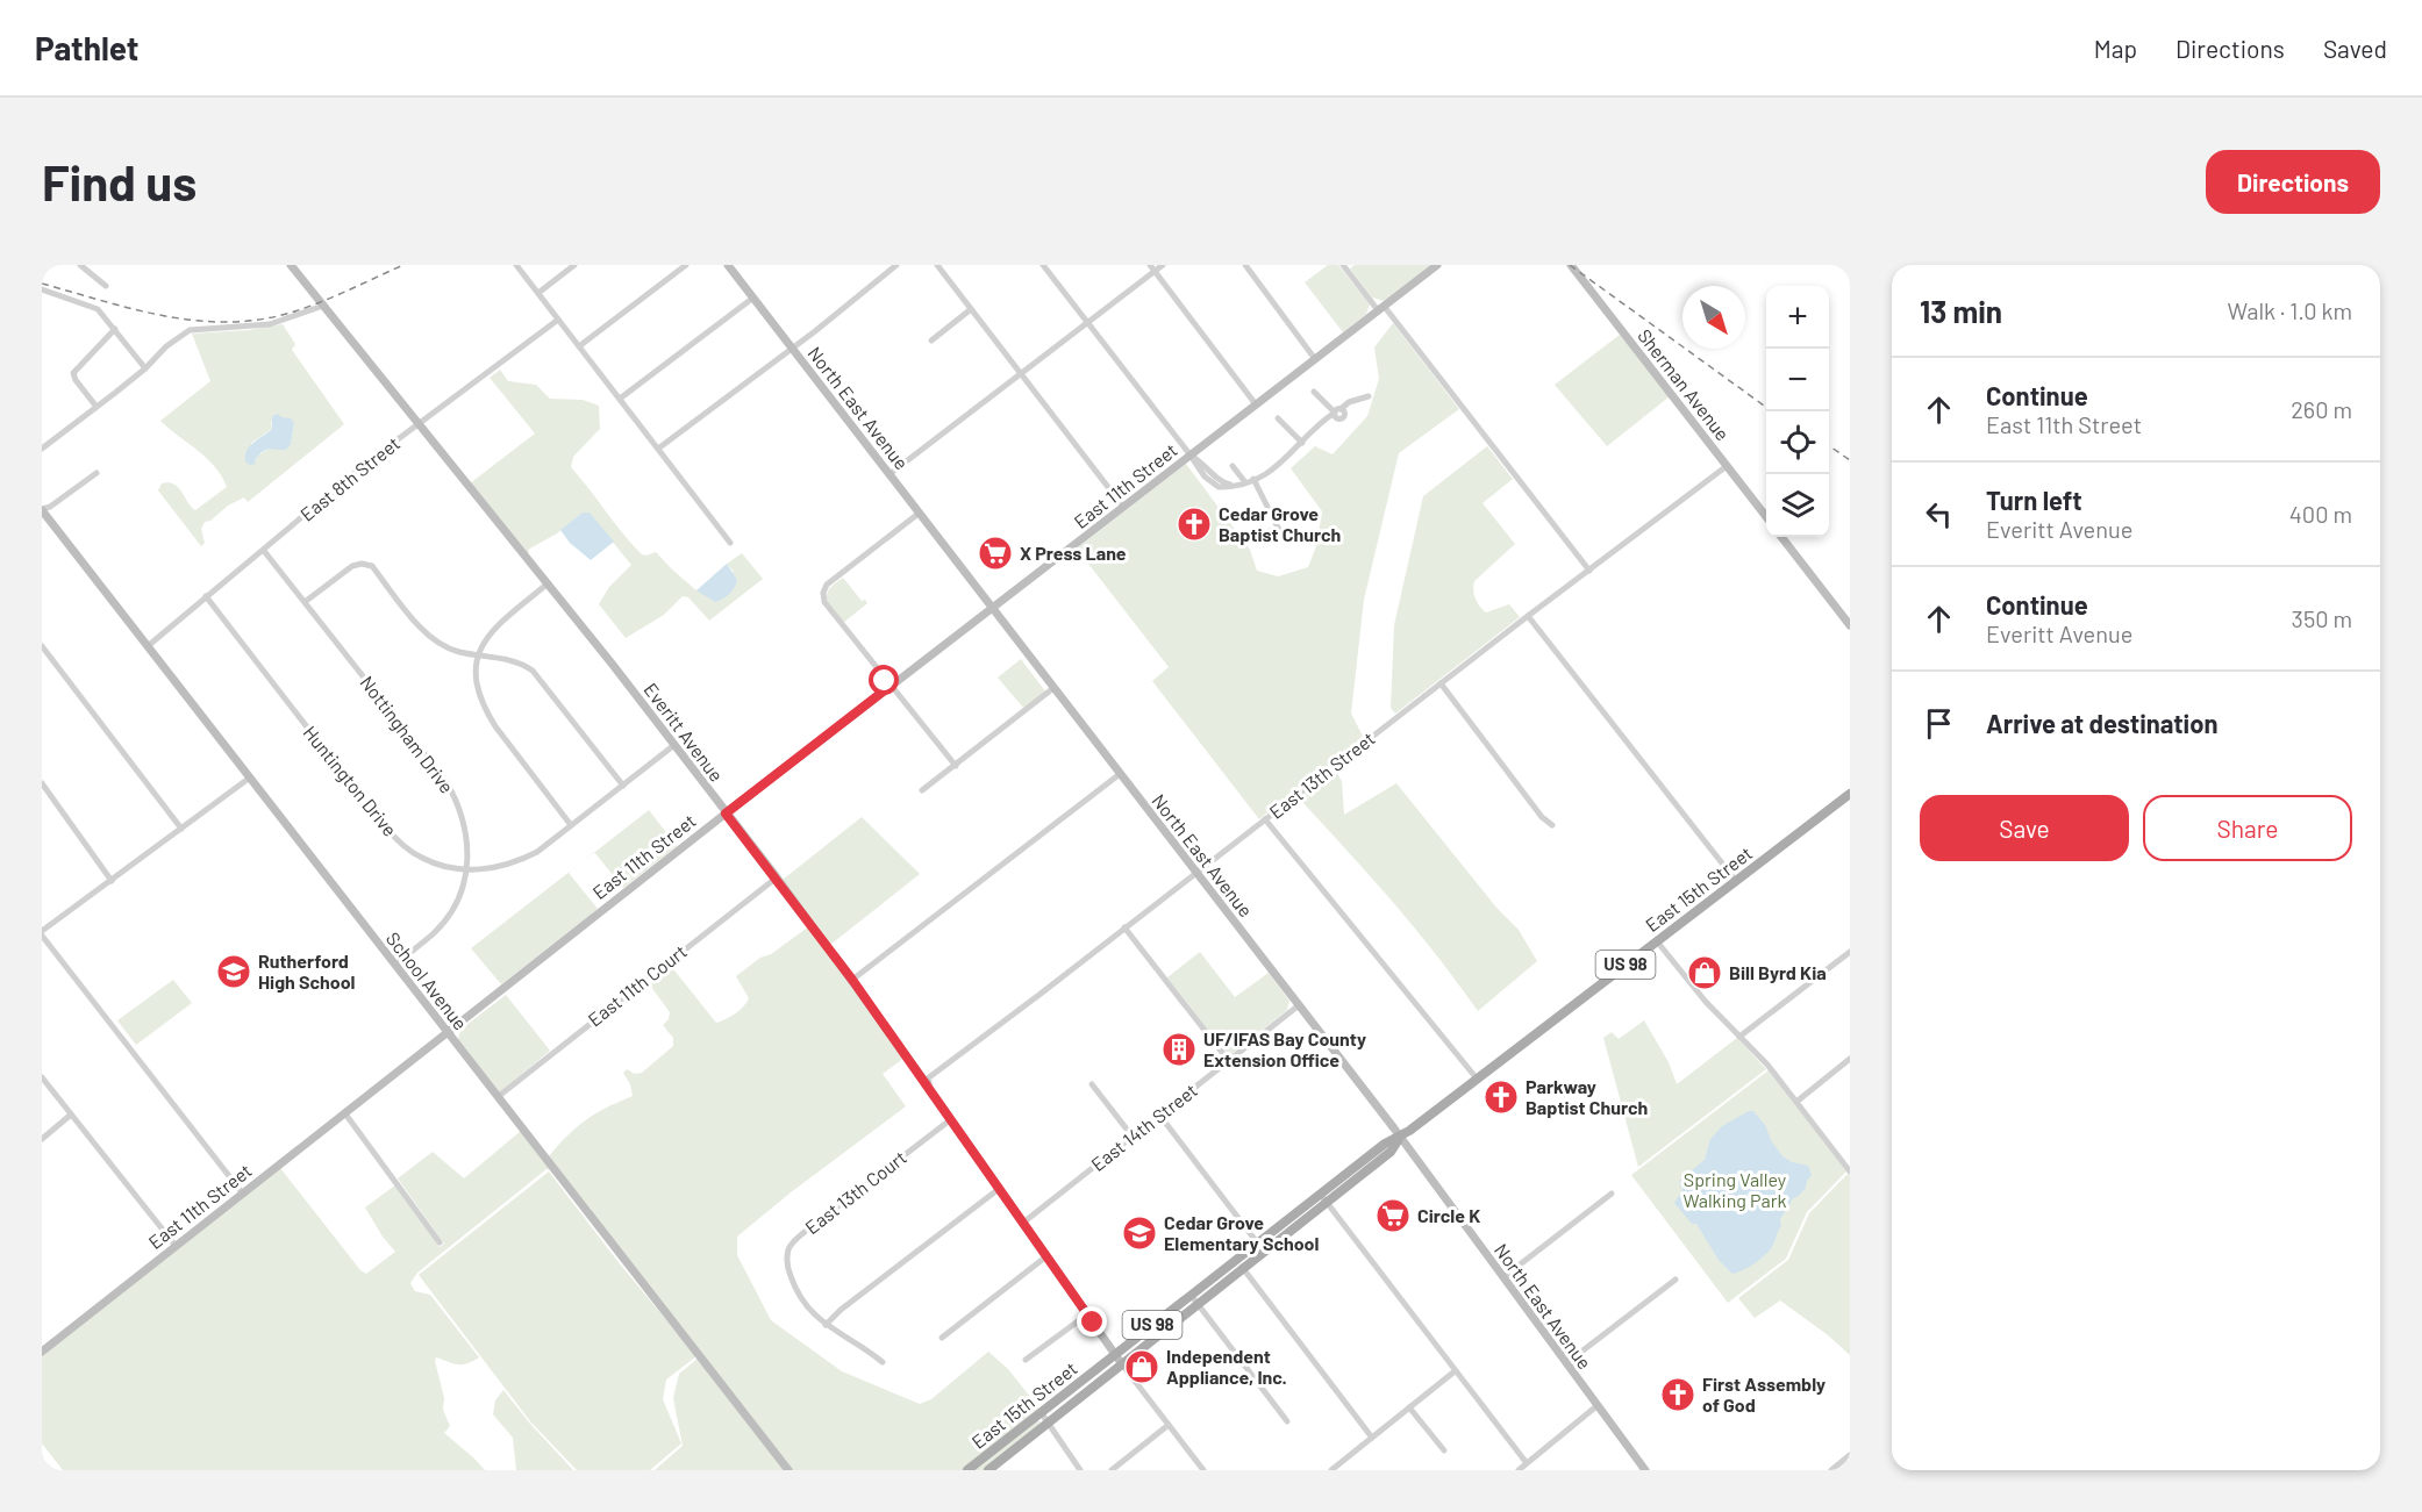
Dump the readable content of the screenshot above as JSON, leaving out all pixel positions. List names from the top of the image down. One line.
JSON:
{"streets":{"main road":["Sherman Avenue","North East Avenue","East 11th Street","Everitt Avenue","East 15th Street","US 98","School Avenue"],"street":["East 8th Street","Nottingham Drive","East 13th Street","Huntington Drive","East 11th Court","East 14th Street","East 13th Court"]},"crossings":[["Sherman Avenue","East 13th Street"],["North East Avenue","East 11th Street"],["North East Avenue","East 13th Street"],["North East Avenue","East 15th Street"],["North East Avenue","East 14th Street"],["East 8th Street","Everitt Avenue"],["East 8th Street","Nottingham Drive"],["East 8th Street","Huntington Drive"],["East 8th Street","School Avenue"],["East 11th Street","Everitt Avenue"],["East 11th Street","School Avenue"],["Everitt Avenue","East 13th Street"],["Everitt Avenue","Huntington Drive"],["Everitt Avenue","East 15th Street"],["Everitt Avenue","East 11th Court"],["Everitt Avenue","East 14th Street"],["Everitt Avenue","East 13th Court"],["Nottingham Drive","Huntington Drive"],["Nottingham Drive","School Avenue"],["School Avenue","East 11th Court"]],"parks":["Spring Valley Walking Park"],"places":{"church":["Cedar Grove Baptist Church","Parkway Baptist Church","First Assembly of God"],"supermarket":["X Press Lane","Circle K"],"school or university":["Rutherford High School","Cedar Grove Elementary School"],"shop":["Bill Byrd Kia","Independent Appliance, Inc."],"building":["UF/IFAS Bay County Extension Office"]},"north":"bottom right","page":{"header":"Pathlet","nav":["Map","Directions","Saved"],"buttons":["Directions",["Save","Share"]],"title":"Find us","heading":["13 min","Walk · 1.0 km"],"map_buttons":["+","−"],"list":[["Continue","East 11th Street","260 m"],["Turn left","Everitt Avenue","400 m"],["Continue","Everitt Avenue","350 m"],"Arrive at destination"]}}
